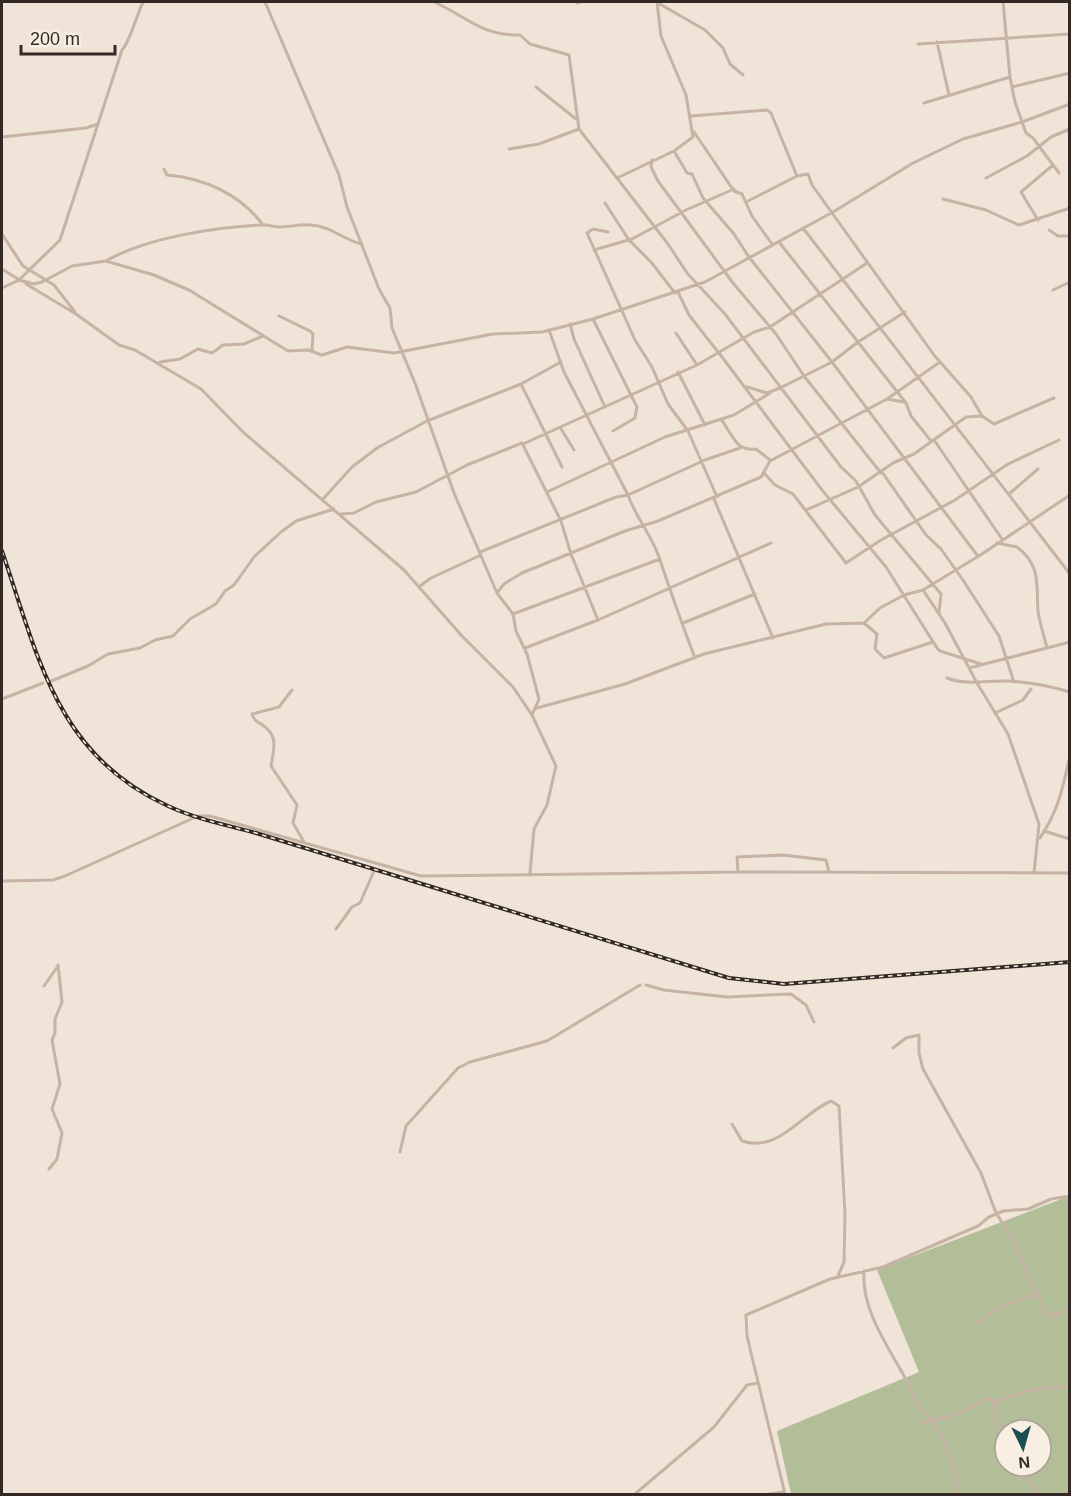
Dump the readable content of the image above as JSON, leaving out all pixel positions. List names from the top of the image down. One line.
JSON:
{"scale_bar":"200 m","north":"bottom"}
